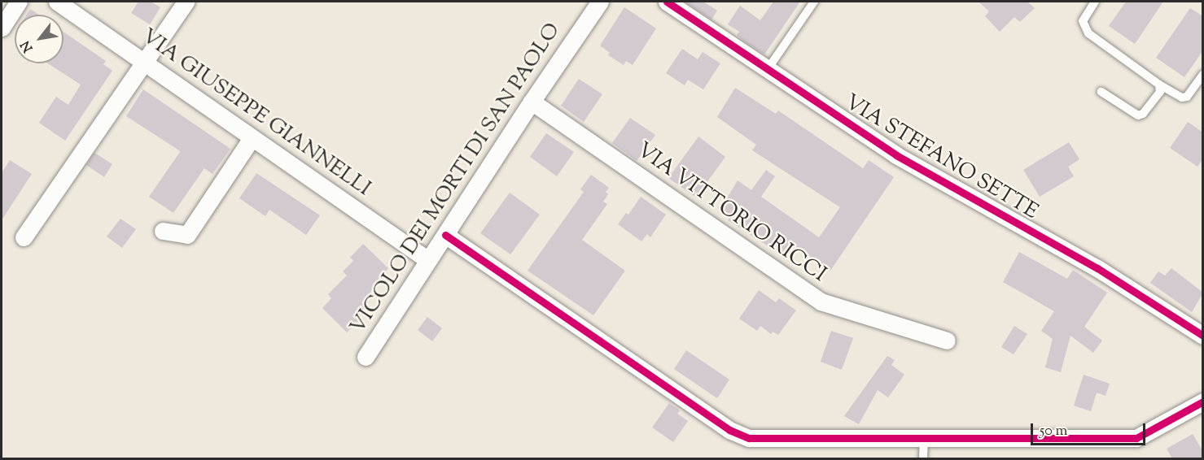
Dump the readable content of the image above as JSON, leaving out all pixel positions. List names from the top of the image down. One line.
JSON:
{"streets":{"street":["VIA GIUSEPPE GIANNELLI","VIA STEFANO SETTE","VICOLO DEI MORTI DI SAN PAOLO","VIA VITTORIO RICCI"]},"crossings":[["VIA GIUSEPPE GIANNELLI","VICOLO DEI MORTI DI SAN PAOLO"],["VICOLO DEI MORTI DI SAN PAOLO","VIA VITTORIO RICCI"]],"scale_bar":"50 m","north":"bottom left"}
